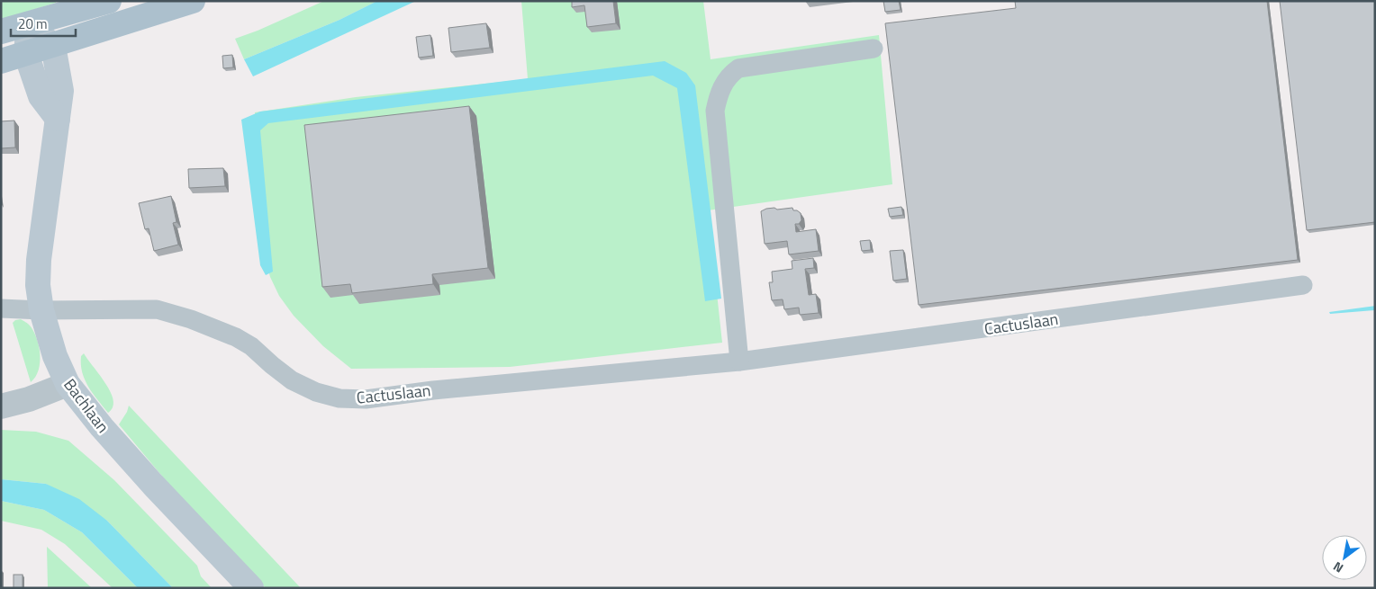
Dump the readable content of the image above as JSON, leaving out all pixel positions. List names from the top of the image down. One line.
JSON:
{"streets":{"main road":["Bachlaan"],"street":["Cactuslaan"]},"crossings":[["Cactuslaan","Bachlaan"]],"scale_bar":"20 m","north":"bottom left"}
